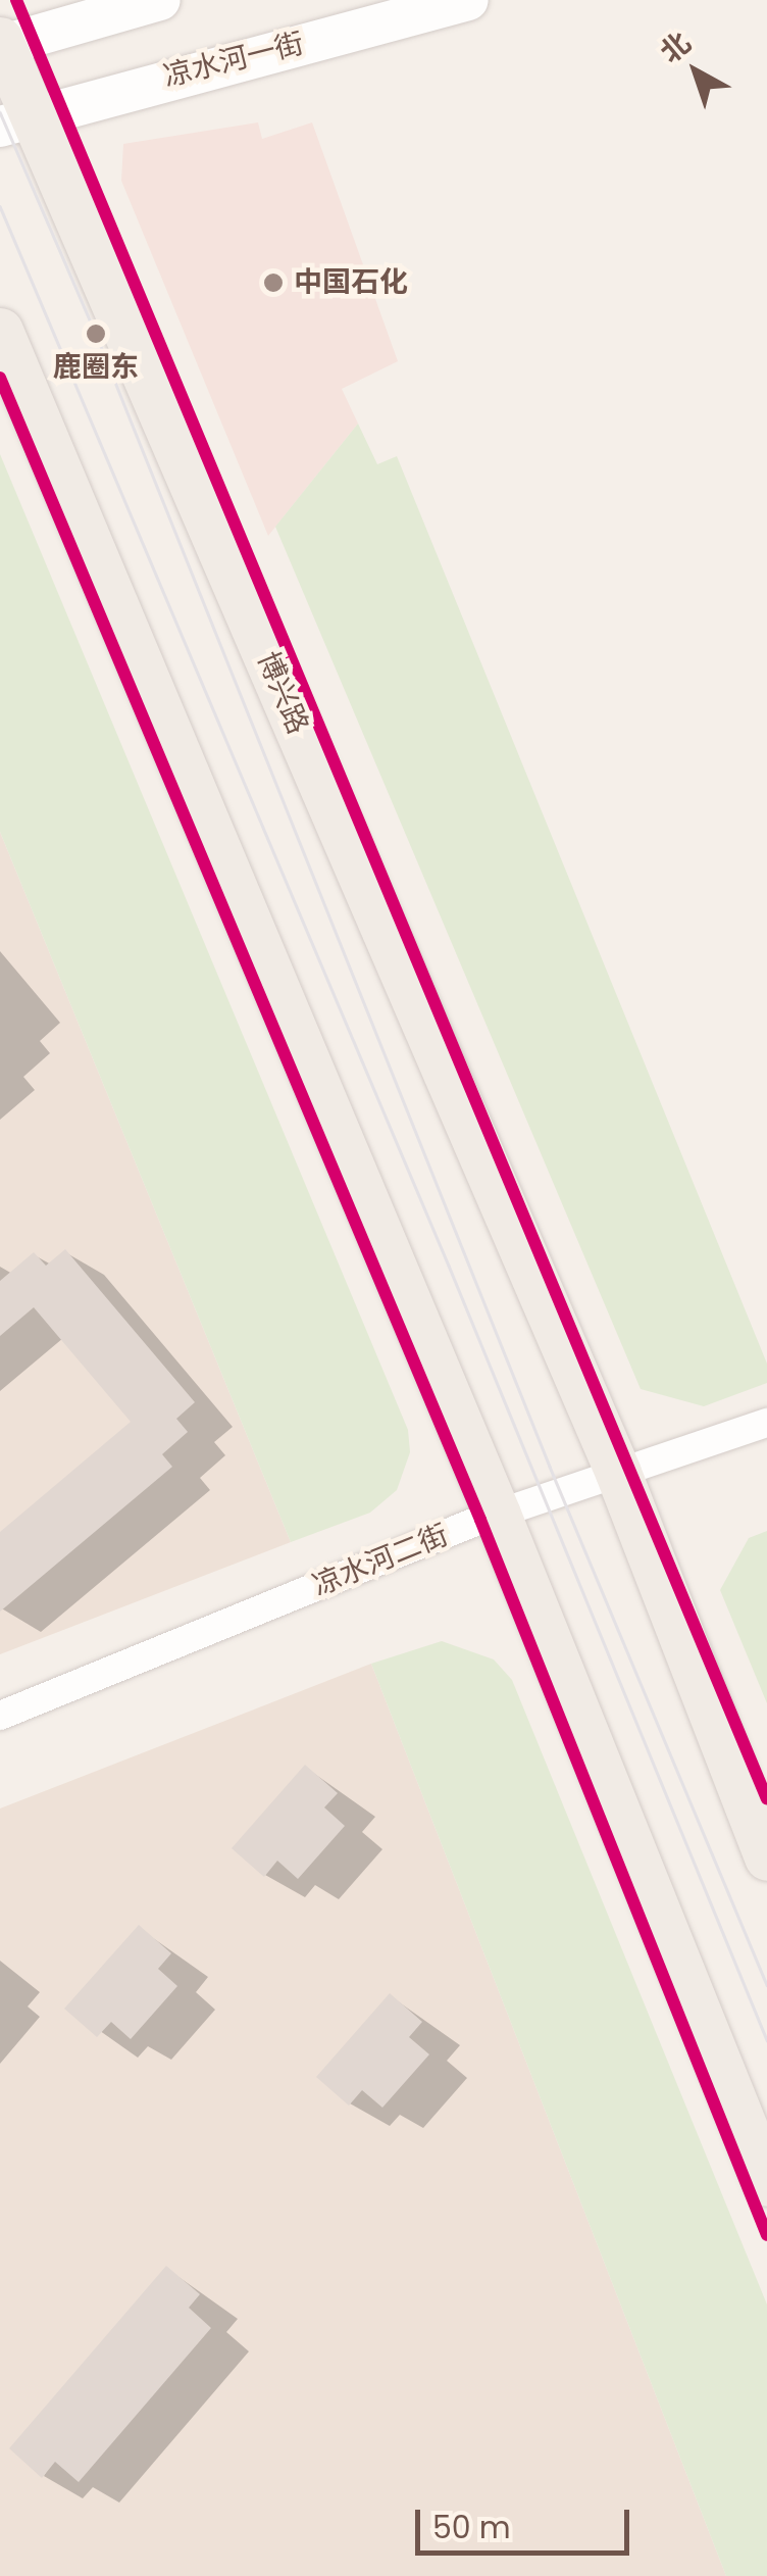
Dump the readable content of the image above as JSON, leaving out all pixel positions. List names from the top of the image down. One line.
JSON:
{"streets":{"main road":["凉水河一街","博兴路"],"street":["凉水河二街"]},"crossings":[["凉水河一街","博兴路"],["博兴路","凉水河二街"]],"places":["中国石化","鹿圈东"],"scale_bar":"50 m","north":"top left"}
